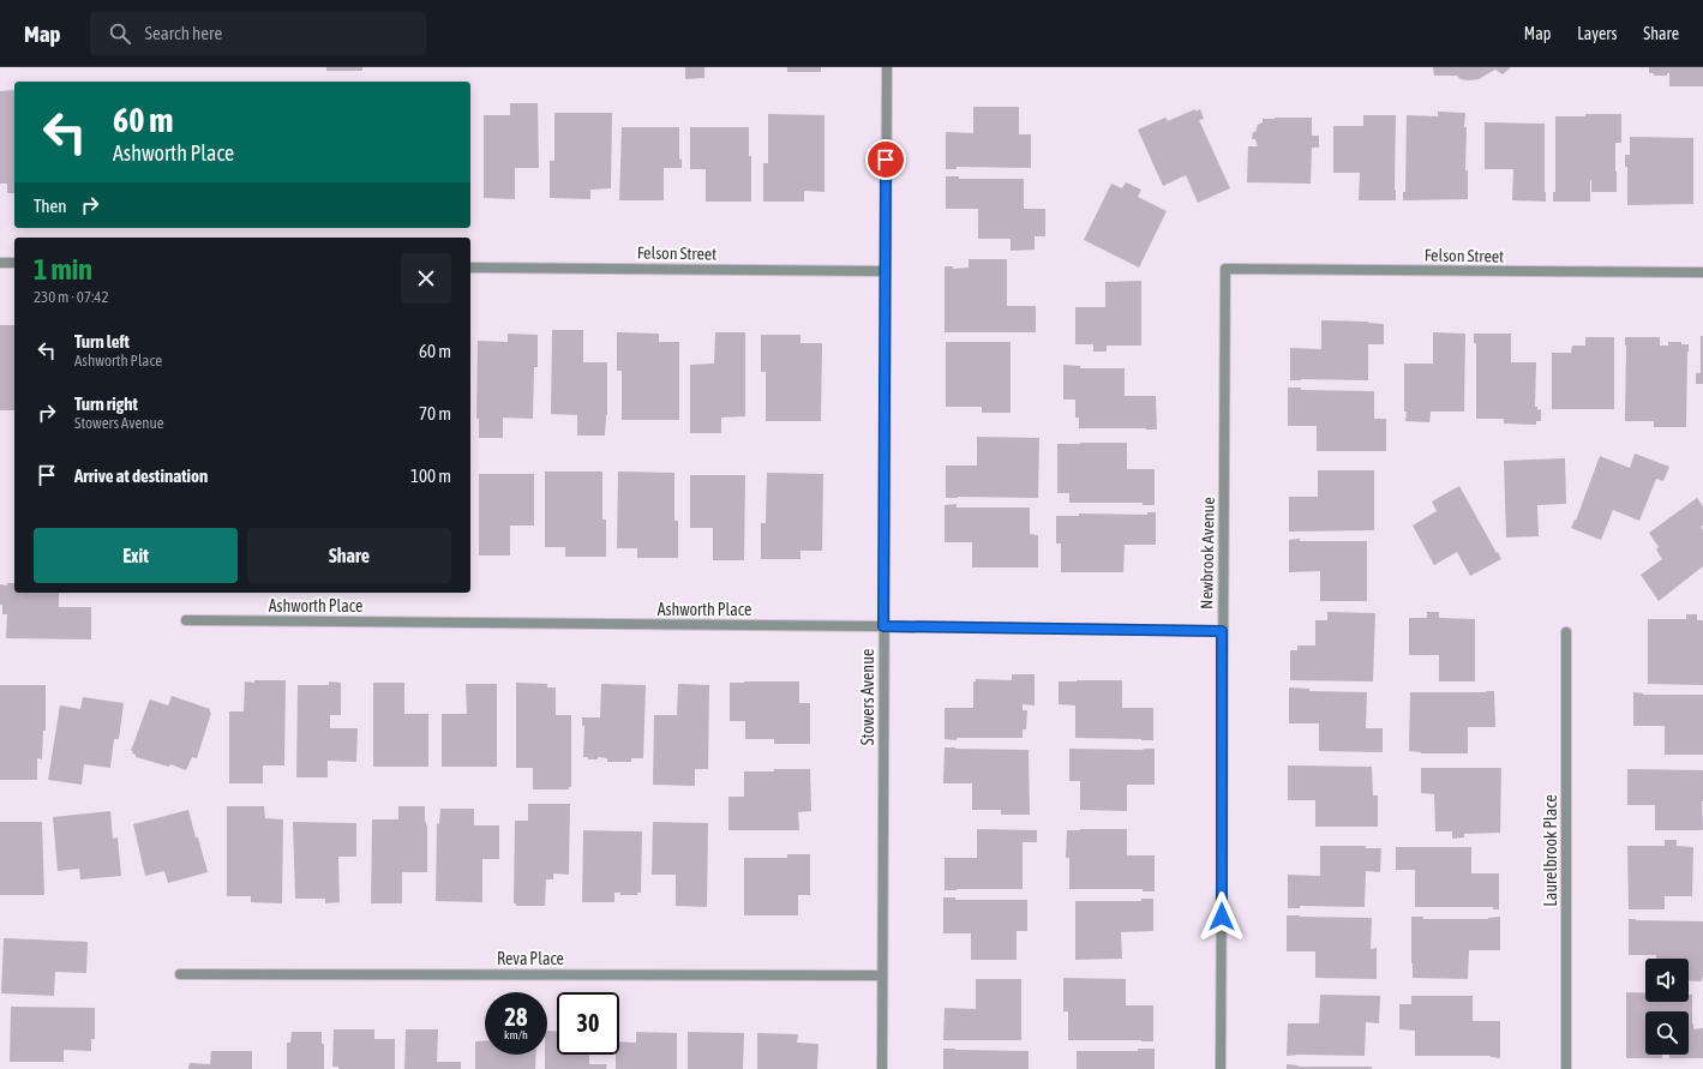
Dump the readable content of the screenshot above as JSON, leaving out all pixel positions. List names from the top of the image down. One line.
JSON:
{"streets":{"street":["Felson Street","Newbrook Avenue","Ashworth Place","Stowers Avenue","Laurelbrook Place","Reva Place"]},"crossings":[["Felson Street","Newbrook Avenue"],["Felson Street","Stowers Avenue"],["Newbrook Avenue","Ashworth Place"],["Ashworth Place","Stowers Avenue"],["Stowers Avenue","Reva Place"]],"page":{"header":"Map","search":"Search here","nav":["Map","Layers","Share"],"turn":["60 m","Ashworth Place"],"then":"Then","heading":["1 min","230 m · 07:42"],"list":[{"name":"Turn left","note":"Ashworth Place","value":"60 m"},{"name":"Turn right","note":"Stowers Avenue","value":"70 m"},{"name":"Arrive at destination","value":"100 m"}],"buttons":["Exit","Share"],"speed":"28 km/h","limit":"30"}}
